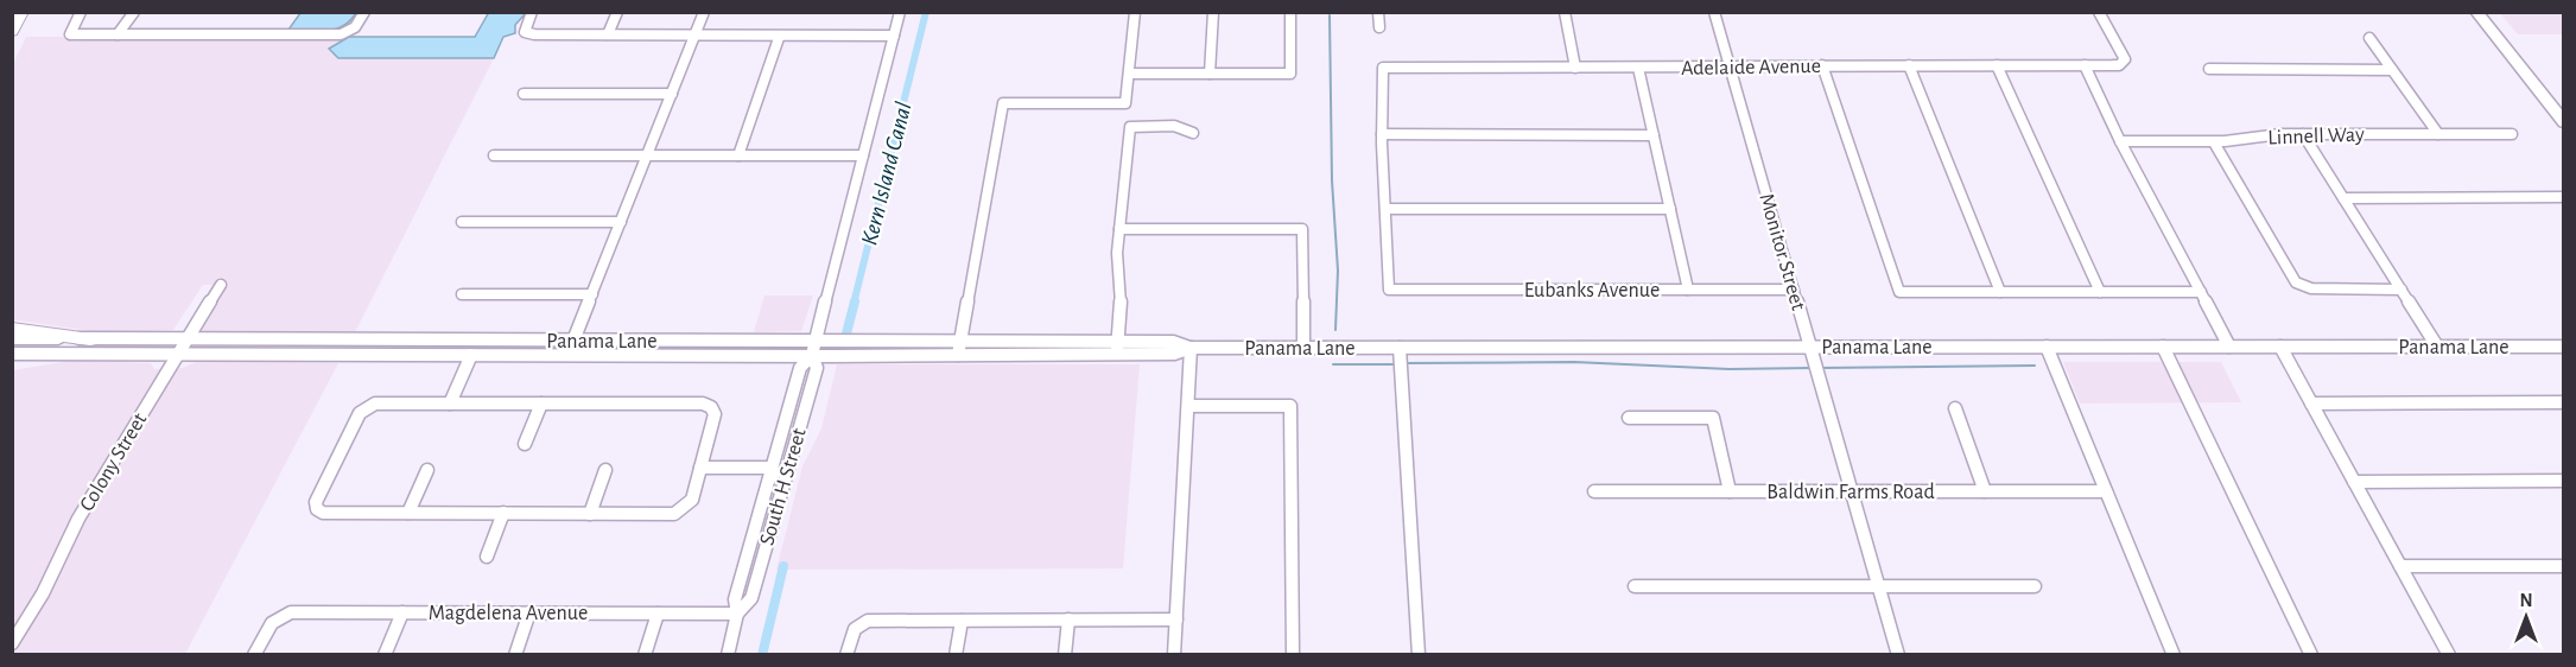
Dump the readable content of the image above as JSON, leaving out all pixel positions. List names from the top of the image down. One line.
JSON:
{"streets":{"main road":["Panama Lane"],"street":["Adelaide Avenue","Linnell Way","Monitor Street","Eubanks Avenue","Colony Street","South H Street","Baldwin Farms Road","Magdelena Avenue"]},"crossings":[["Adelaide Avenue","Monitor Street"],["Monitor Street","Eubanks Avenue"],["Monitor Street","Panama Lane"],["Monitor Street","Baldwin Farms Road"],["Panama Lane","Colony Street"],["Panama Lane","South H Street"],["South H Street","Magdelena Avenue"]],"water":["Kern Island Canal"],"north":"top"}
